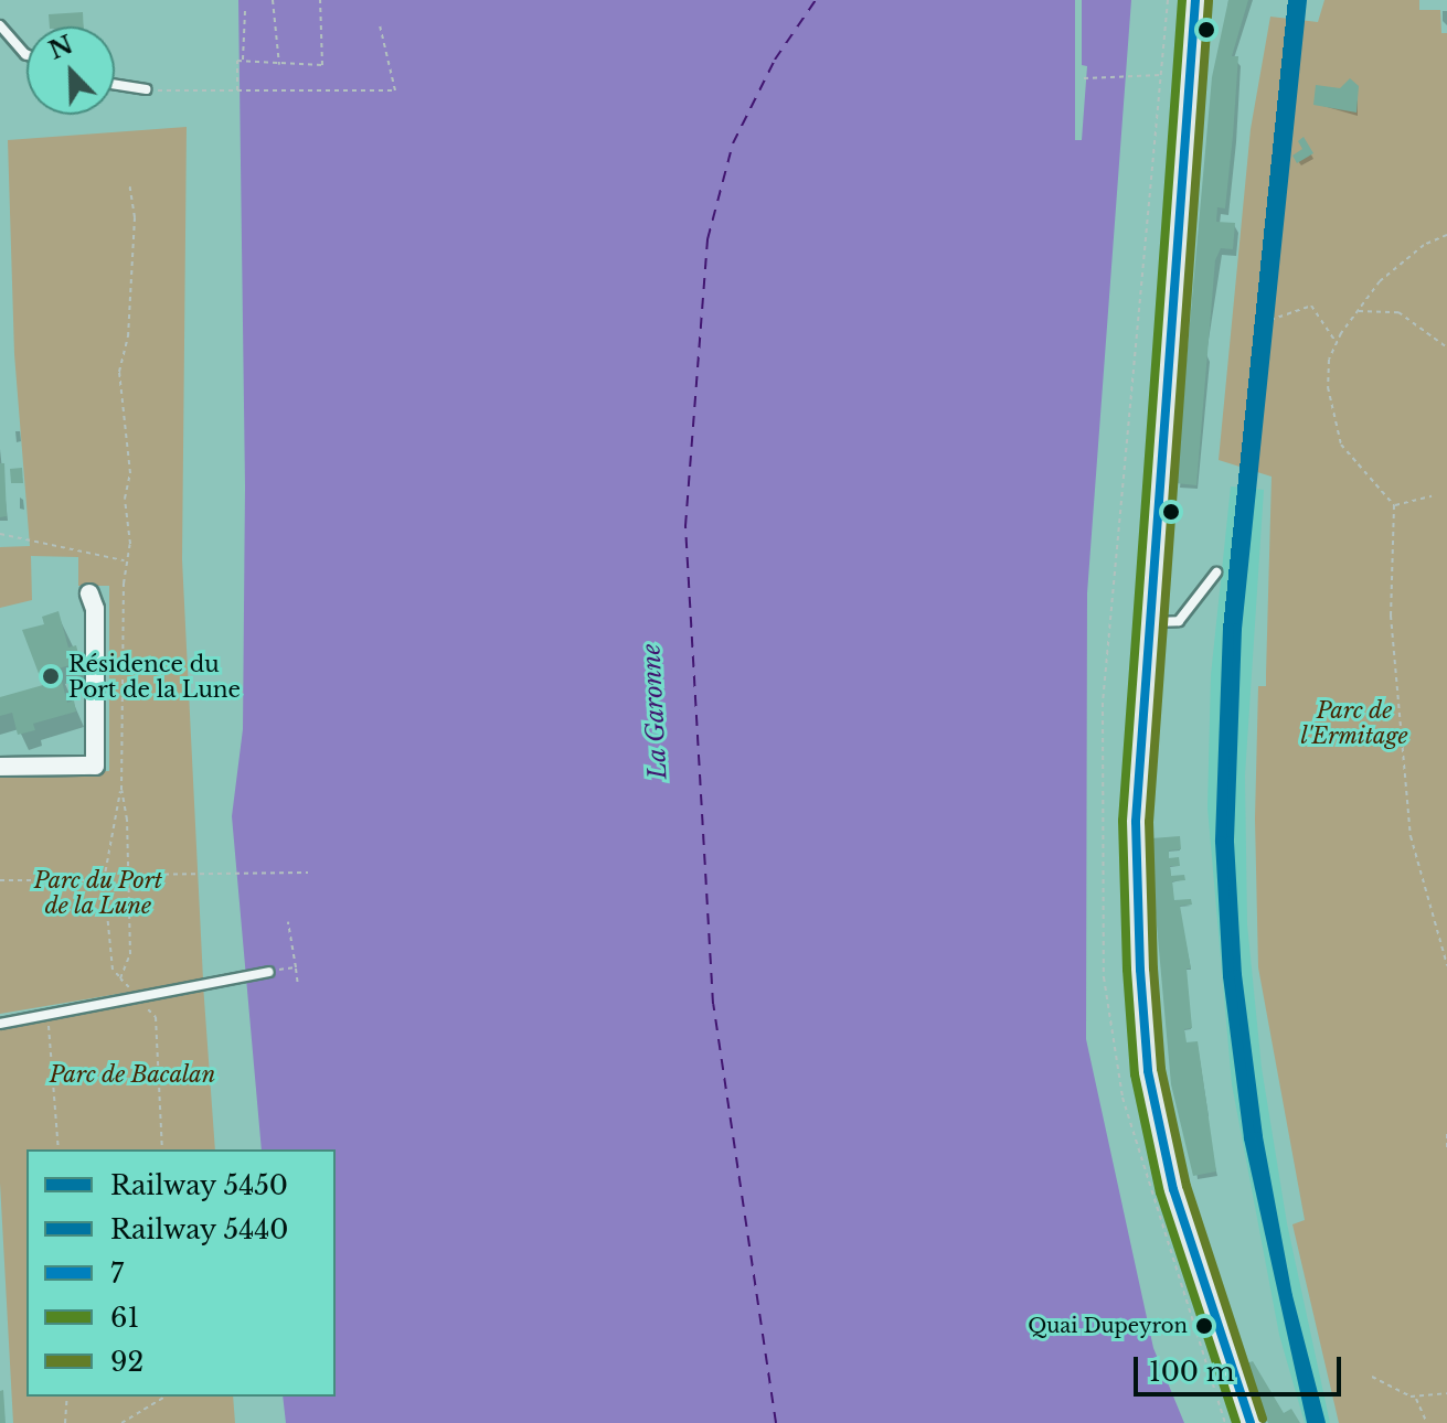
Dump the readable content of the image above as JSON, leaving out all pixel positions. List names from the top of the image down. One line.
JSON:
{"water":["La Garonne"],"parks":["Parc de l'Ermitage","Parc du Port de la Lune","Parc de Bacalan"],"places":["Résidence du Port de la Lune","Quai Dupeyron"],"lines":["rail line 5450","rail line 5440","transit line 7","transit line 61","transit line 92"],"legend":["Railway 5450","Railway 5440","7","61","92"],"scale_bar":"100 m","north":"top left"}
